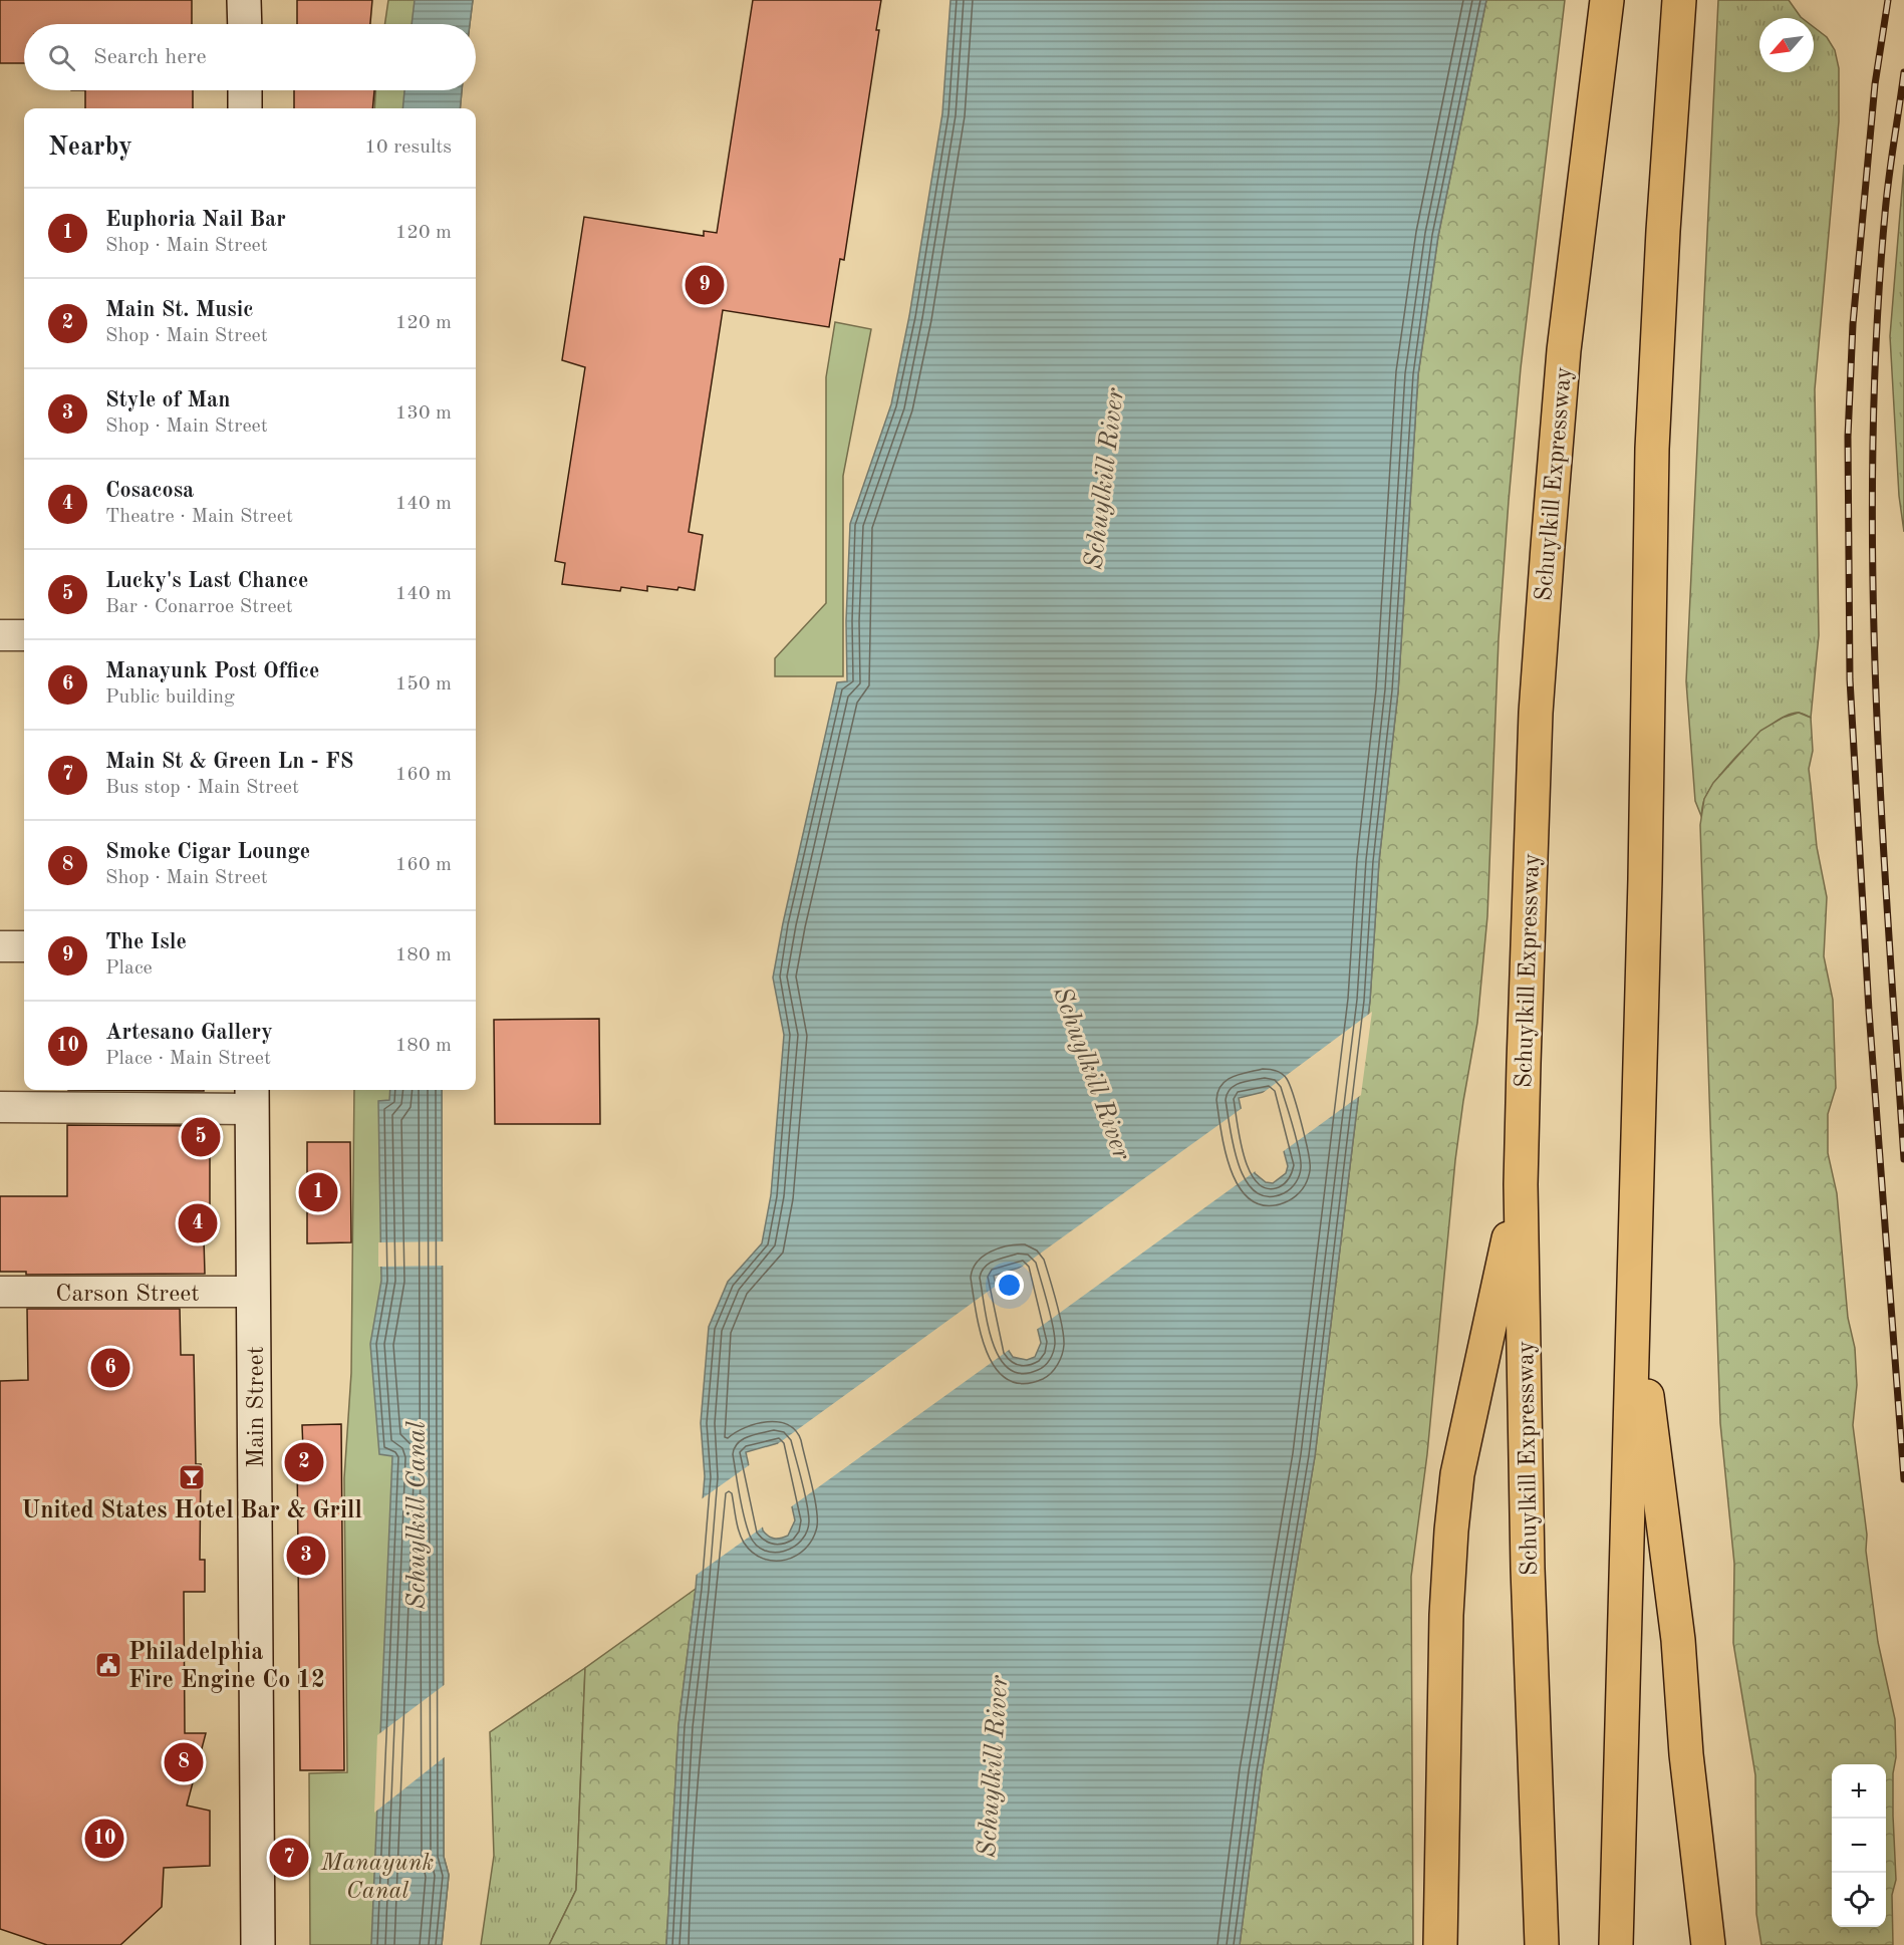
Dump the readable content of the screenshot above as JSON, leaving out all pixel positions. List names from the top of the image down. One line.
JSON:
{"streets":{"highway":["Schuylkill Expressway"],"street":["Carson Street","Main Street"]},"crossings":[["Carson Street","Main Street"]],"water":["Schuylkill River","Schuylkill Canal"],"parks":["Manayunk Canal"],"places":{"bar":["United States Hotel Bar & Grill"],"public building":["Philadelphia Fire Engine Co 12"]},"north":"bottom left","page":{"search":"Search here","heading":["Nearby","10 results"],"list":[{"mark":"1","name":"Euphoria Nail Bar","note":"Shop · Main Street","value":"120 m"},{"mark":"2","name":"Main St. Music","note":"Shop · Main Street","value":"120 m"},{"mark":"3","name":"Style of Man","note":"Shop · Main Street","value":"130 m"},{"mark":"4","name":"Cosacosa","note":"Theatre · Main Street","value":"140 m"},{"mark":"5","name":"Lucky's Last Chance","note":"Bar · Conarroe Street","value":"140 m"},{"mark":"6","name":"Manayunk Post Office","note":"Public building","value":"150 m"},{"mark":"7","name":"Main St & Green Ln - FS","note":"Bus stop · Main Street","value":"160 m"},{"mark":"8","name":"Smoke Cigar Lounge","note":"Shop · Main Street","value":"160 m"},{"mark":"9","name":"The Isle","note":"Place","value":"180 m"},{"mark":"10","name":"Artesano Gallery","note":"Place · Main Street","value":"180 m"}],"pins":["9","5","1","4","6","2","3","8","10","7"],"map_buttons":["+","−"]}}
